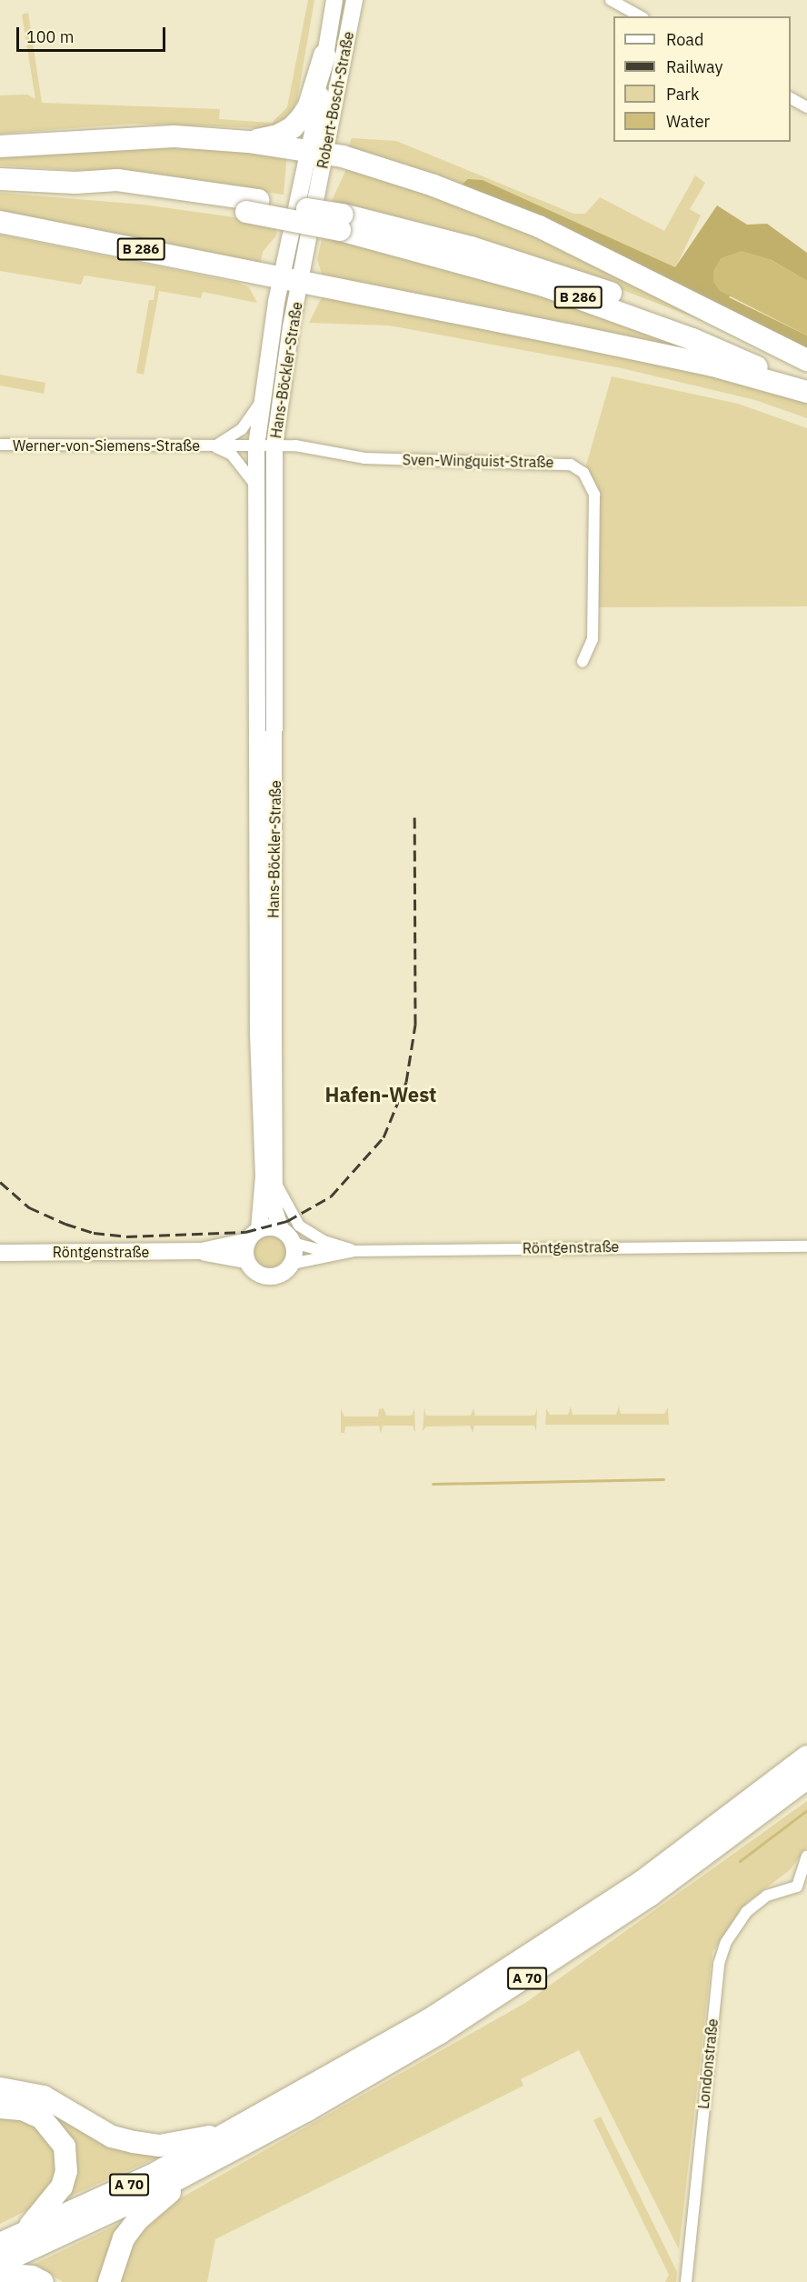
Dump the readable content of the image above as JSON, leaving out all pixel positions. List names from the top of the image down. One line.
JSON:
{"streets":{"highway":["B 286","A 70"],"street":["Robert-Bosch-Straße","Hans-Böckler-Straße","Werner-von-Siemens-Straße","Sven-Wingquist-Straße","Röntgenstraße","Londonstraße"]},"crossings":[["Robert-Bosch-Straße","Hans-Böckler-Straße"],["B 286","Hans-Böckler-Straße"],["Hans-Böckler-Straße","Werner-von-Siemens-Straße"],["Hans-Böckler-Straße","Sven-Wingquist-Straße"],["Hans-Böckler-Straße","Röntgenstraße"],["Werner-von-Siemens-Straße","Sven-Wingquist-Straße"]],"districts":["Hafen-West"],"legend":["Road","Railway","Park","Water"],"scale_bar":"100 m"}
